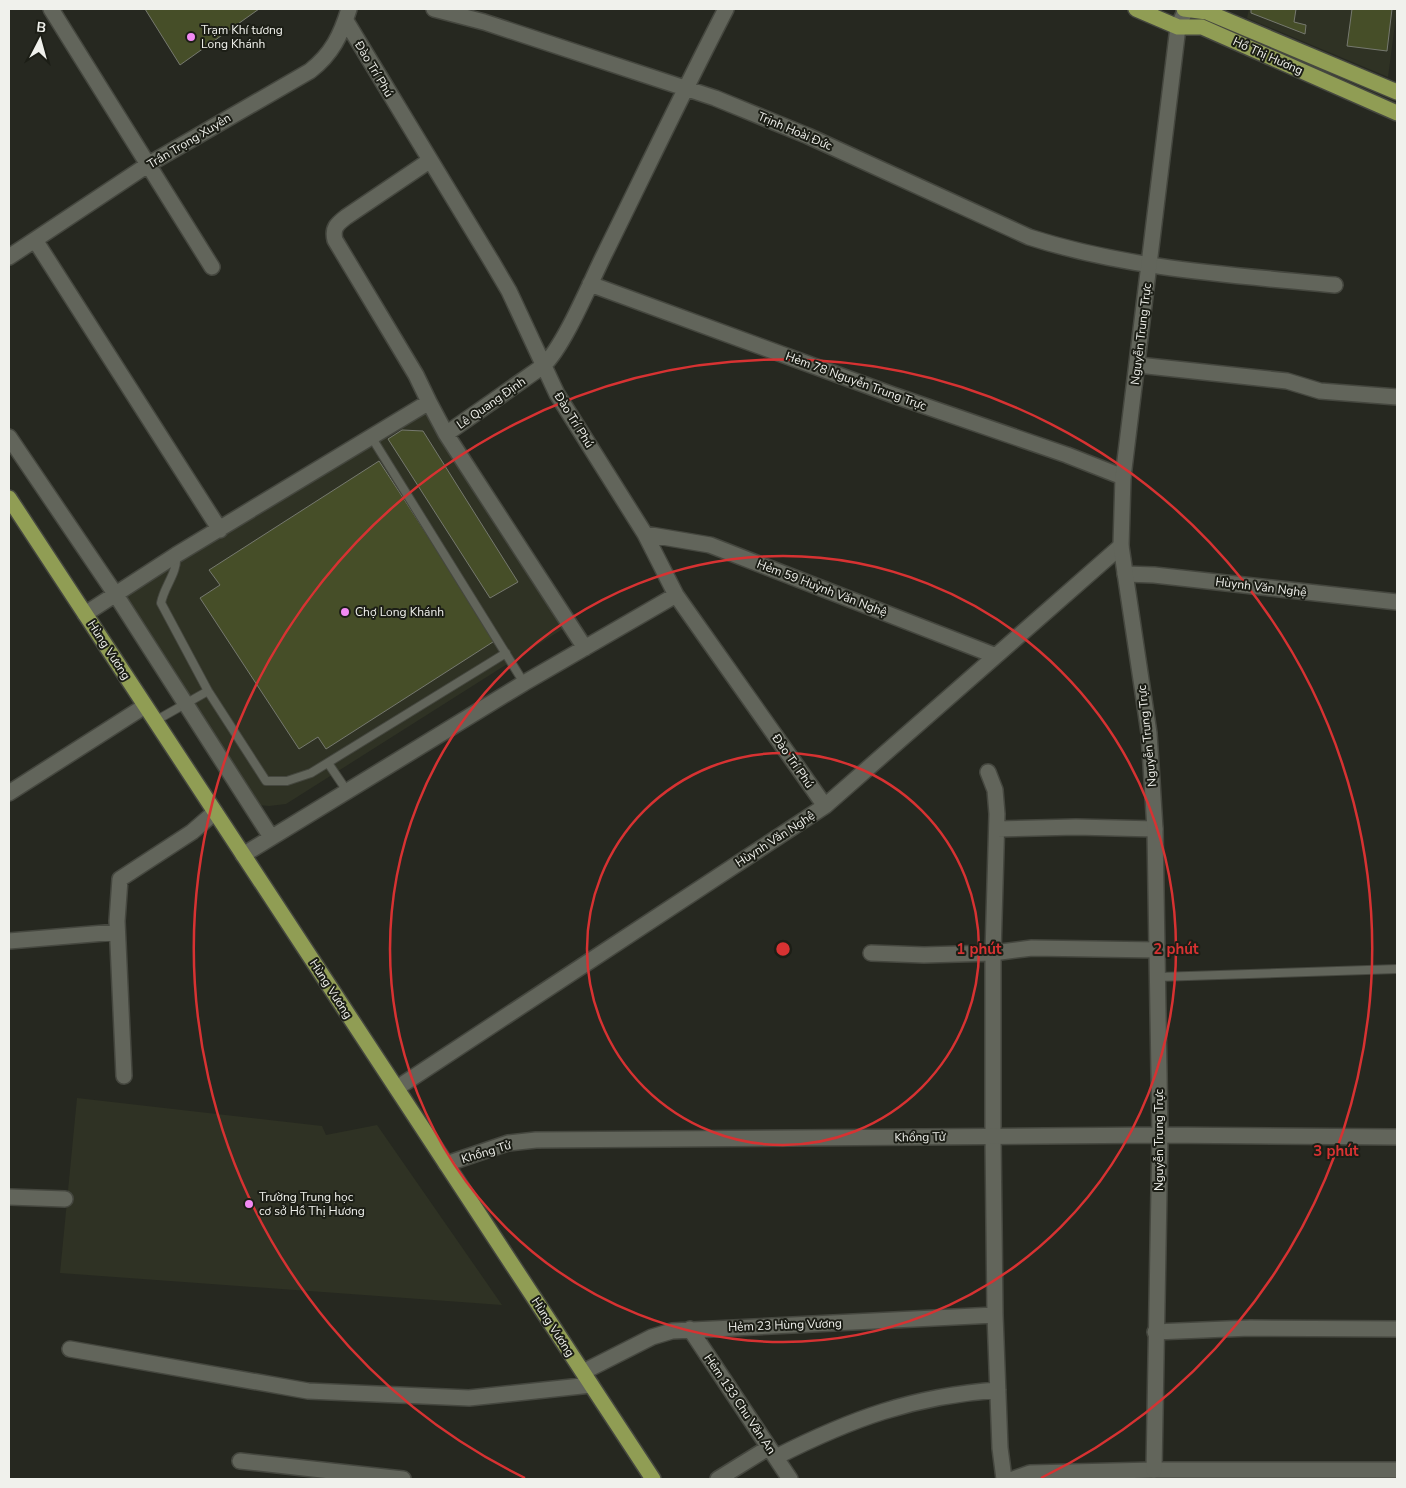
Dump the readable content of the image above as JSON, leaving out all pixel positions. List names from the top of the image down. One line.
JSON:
{"streets":{"main road":["Hồ Thị Hương","Hùng Vương"],"street":["Đào Trí Phú","Trịnh Hoài Đức","Trần Trọng Xuyên","Nguyễn Trung Trực","Hẻm 78 Nguyễn Trung Trực","Lê Quang Định","Hùynh Văn Nghệ","Hẻm 59 Huỳnh Văn Nghệ","Khổng Tử","Hẻm 23 Hùng Vương","Hẻm 133 Chu Văn An"]},"crossings":[["Hồ Thị Hương","Nguyễn Trung Trực"],["Đào Trí Phú","Trần Trọng Xuyên"],["Đào Trí Phú","Lê Quang Định"],["Đào Trí Phú","Hùynh Văn Nghệ"],["Đào Trí Phú","Hẻm 59 Huỳnh Văn Nghệ"],["Trịnh Hoài Đức","Nguyễn Trung Trực"],["Trịnh Hoài Đức","Lê Quang Định"],["Nguyễn Trung Trực","Hẻm 78 Nguyễn Trung Trực"],["Nguyễn Trung Trực","Hùynh Văn Nghệ"],["Nguyễn Trung Trực","Khổng Tử"],["Hẻm 78 Nguyễn Trung Trực","Lê Quang Định"],["Hùynh Văn Nghệ","Hẻm 59 Huỳnh Văn Nghệ"],["Hùynh Văn Nghệ","Hùng Vương"],["Hùng Vương","Khổng Tử"],["Hùng Vương","Hẻm 23 Hùng Vương"],["Hẻm 23 Hùng Vương","Hẻm 133 Chu Văn An"]],"places":["Trạm Khí tương Long Khánh","Chợ Long Khánh","Trường Trung học cơ sở Hồ Thị Hương"],"north":"top","rings":["1 phút","2 phút","3 phút"]}
